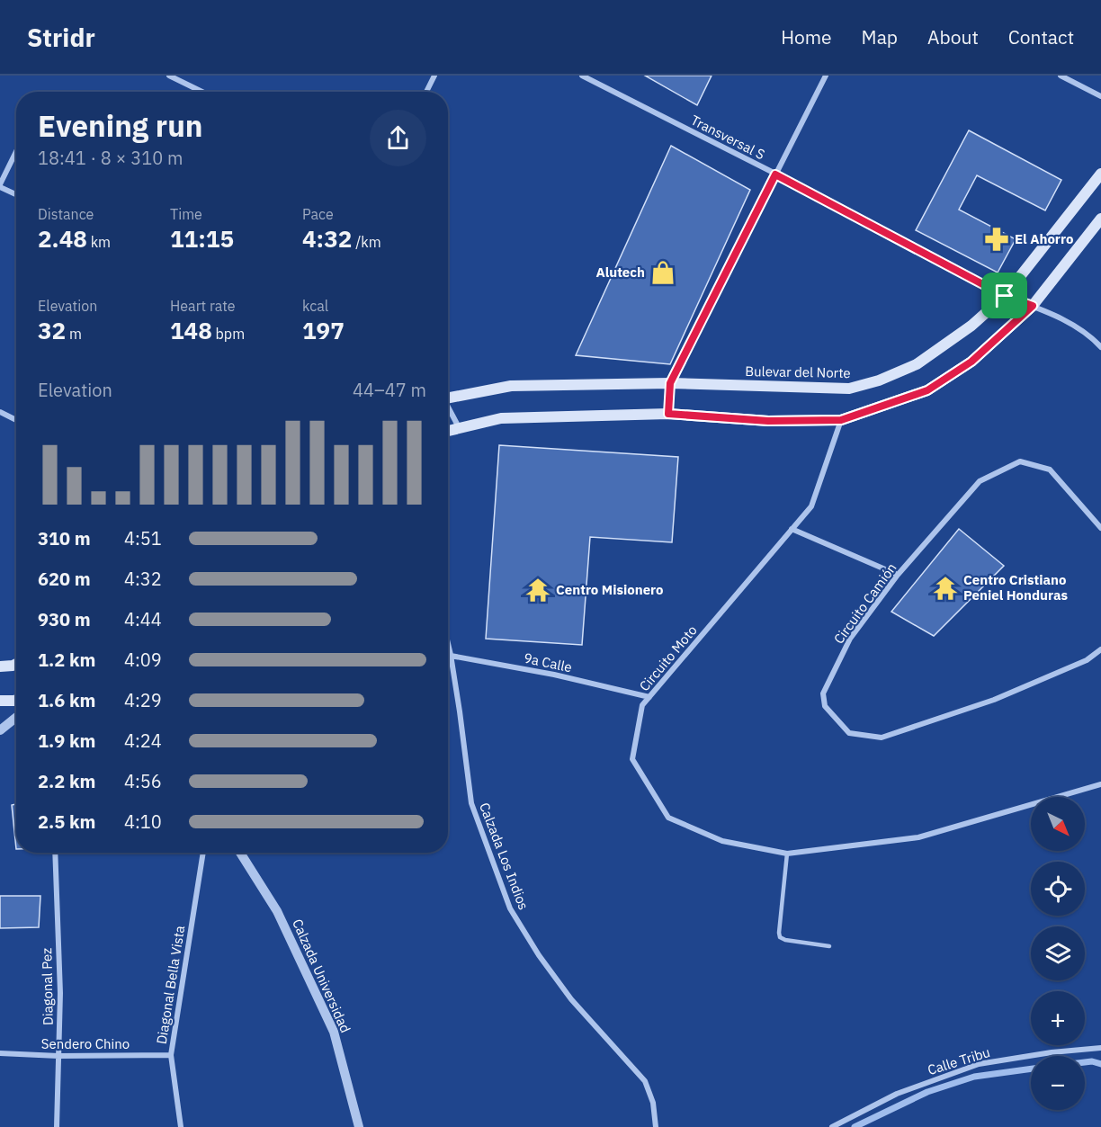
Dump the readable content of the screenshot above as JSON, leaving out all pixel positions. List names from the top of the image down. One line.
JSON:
{"streets":{"main road":["Bulevar del Norte"],"street":["Transversal S","Circuito Camión","Circuito Moto","9a Calle","Calzada Los Indios","Calzada Universidad","Diagonal Bella Vista","Diagonal Pez","Sendero Chino","Calle Tribu"]},"crossings":[["Transversal S","Bulevar del Norte"],["Circuito Moto","9a Calle"],["9a Calle","Calzada Los Indios"],["Diagonal Bella Vista","Sendero Chino"],["Diagonal Pez","Sendero Chino"]],"places":{"pharmacy":["El Ahorro"],"shop":["Alutech"],"temple":["Centro Cristiano Peniel Honduras","Centro Misionero"]},"north":"bottom right","page":{"header":"Stridr","nav":["Home","Map","About","Contact"],"heading":["Evening run","18:41 · 8 × 310 m"],"stats":[["Distance","2.48 km"],["Time","11:15"],["Pace","4:32 /km"],["Elevation","32 m"],["Heart rate","148 bpm"],["kcal","197"]],"chart":["Elevation","44–47 m"],"list":[{"name":"310 m","note":"4:51"},{"name":"620 m","note":"4:32"},{"name":"930 m","note":"4:44"},{"name":"1.2 km","note":"4:09"},{"name":"1.6 km","note":"4:29"},{"name":"1.9 km","note":"4:24"},{"name":"2.2 km","note":"4:56"},{"name":"2.5 km","note":"4:10"}],"map_buttons":["+","−"]}}
